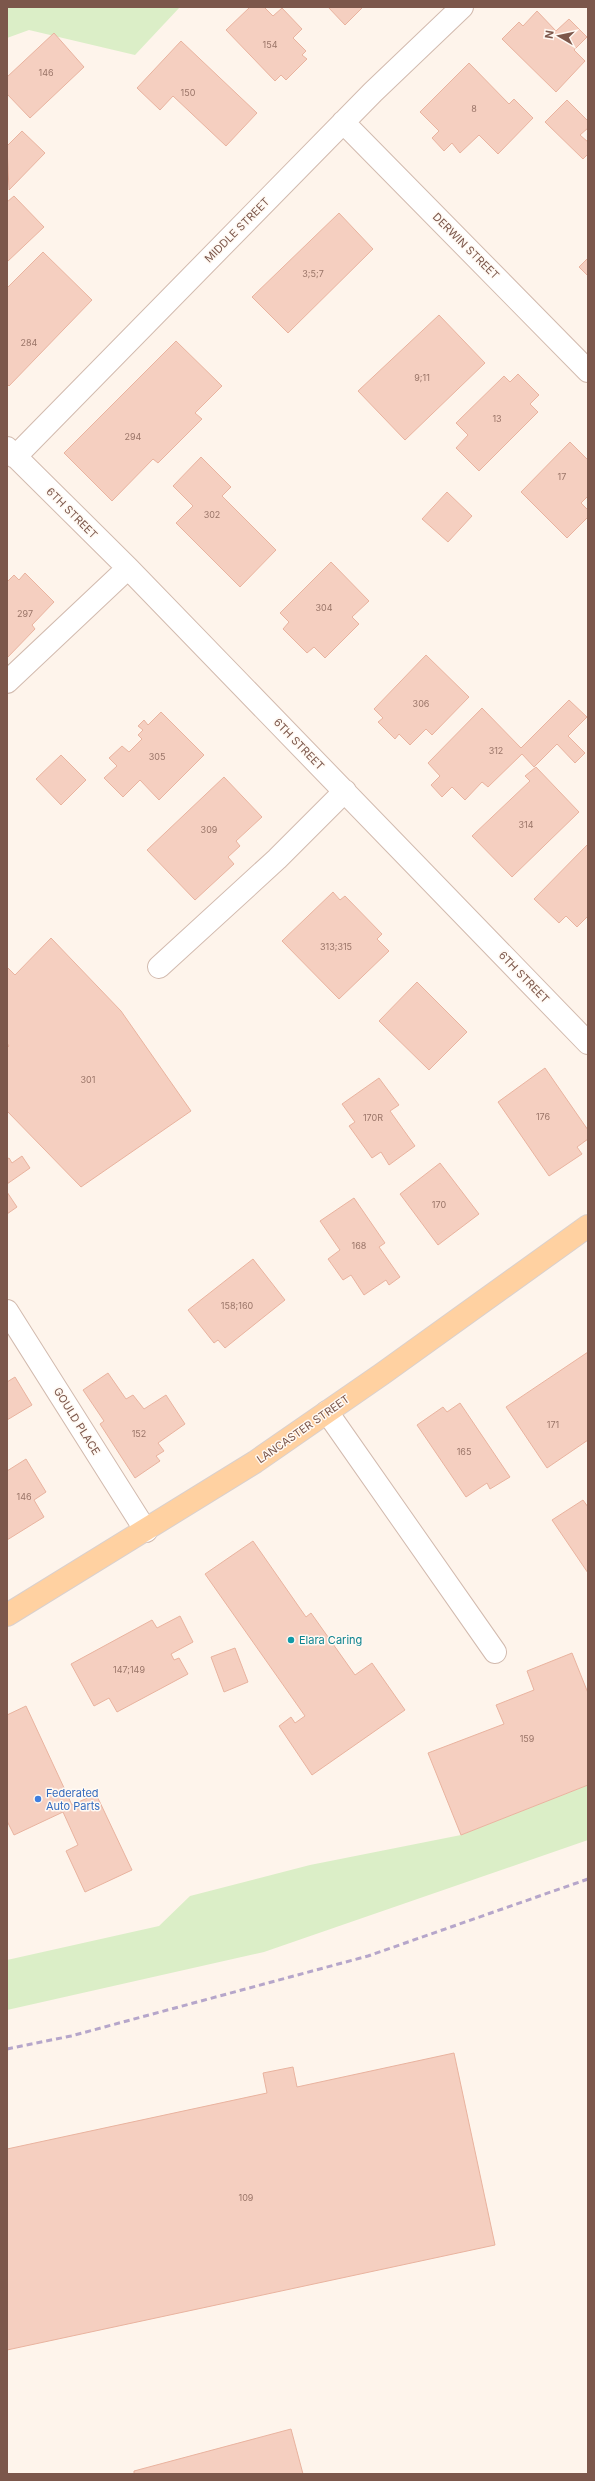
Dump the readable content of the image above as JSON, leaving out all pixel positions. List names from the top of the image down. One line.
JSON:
{"streets":{"main road":["LANCASTER STREET"],"street":["MIDDLE STREET","DERWIN STREET","6TH STREET","GOULD PLACE"]},"crossings":[["MIDDLE STREET","DERWIN STREET"],["MIDDLE STREET","6TH STREET"],["GOULD PLACE","LANCASTER STREET"]],"places":["Elara Caring","Federated Auto Parts"],"house_numbers":["154","146","150","8","3;5;7","284","9;11","13","294","17","302","304","297","306","312","305","314","309","313;315","301","176","170R","170","168","158;160","171","152","165","146","147;149","159","109"],"north":"left"}
